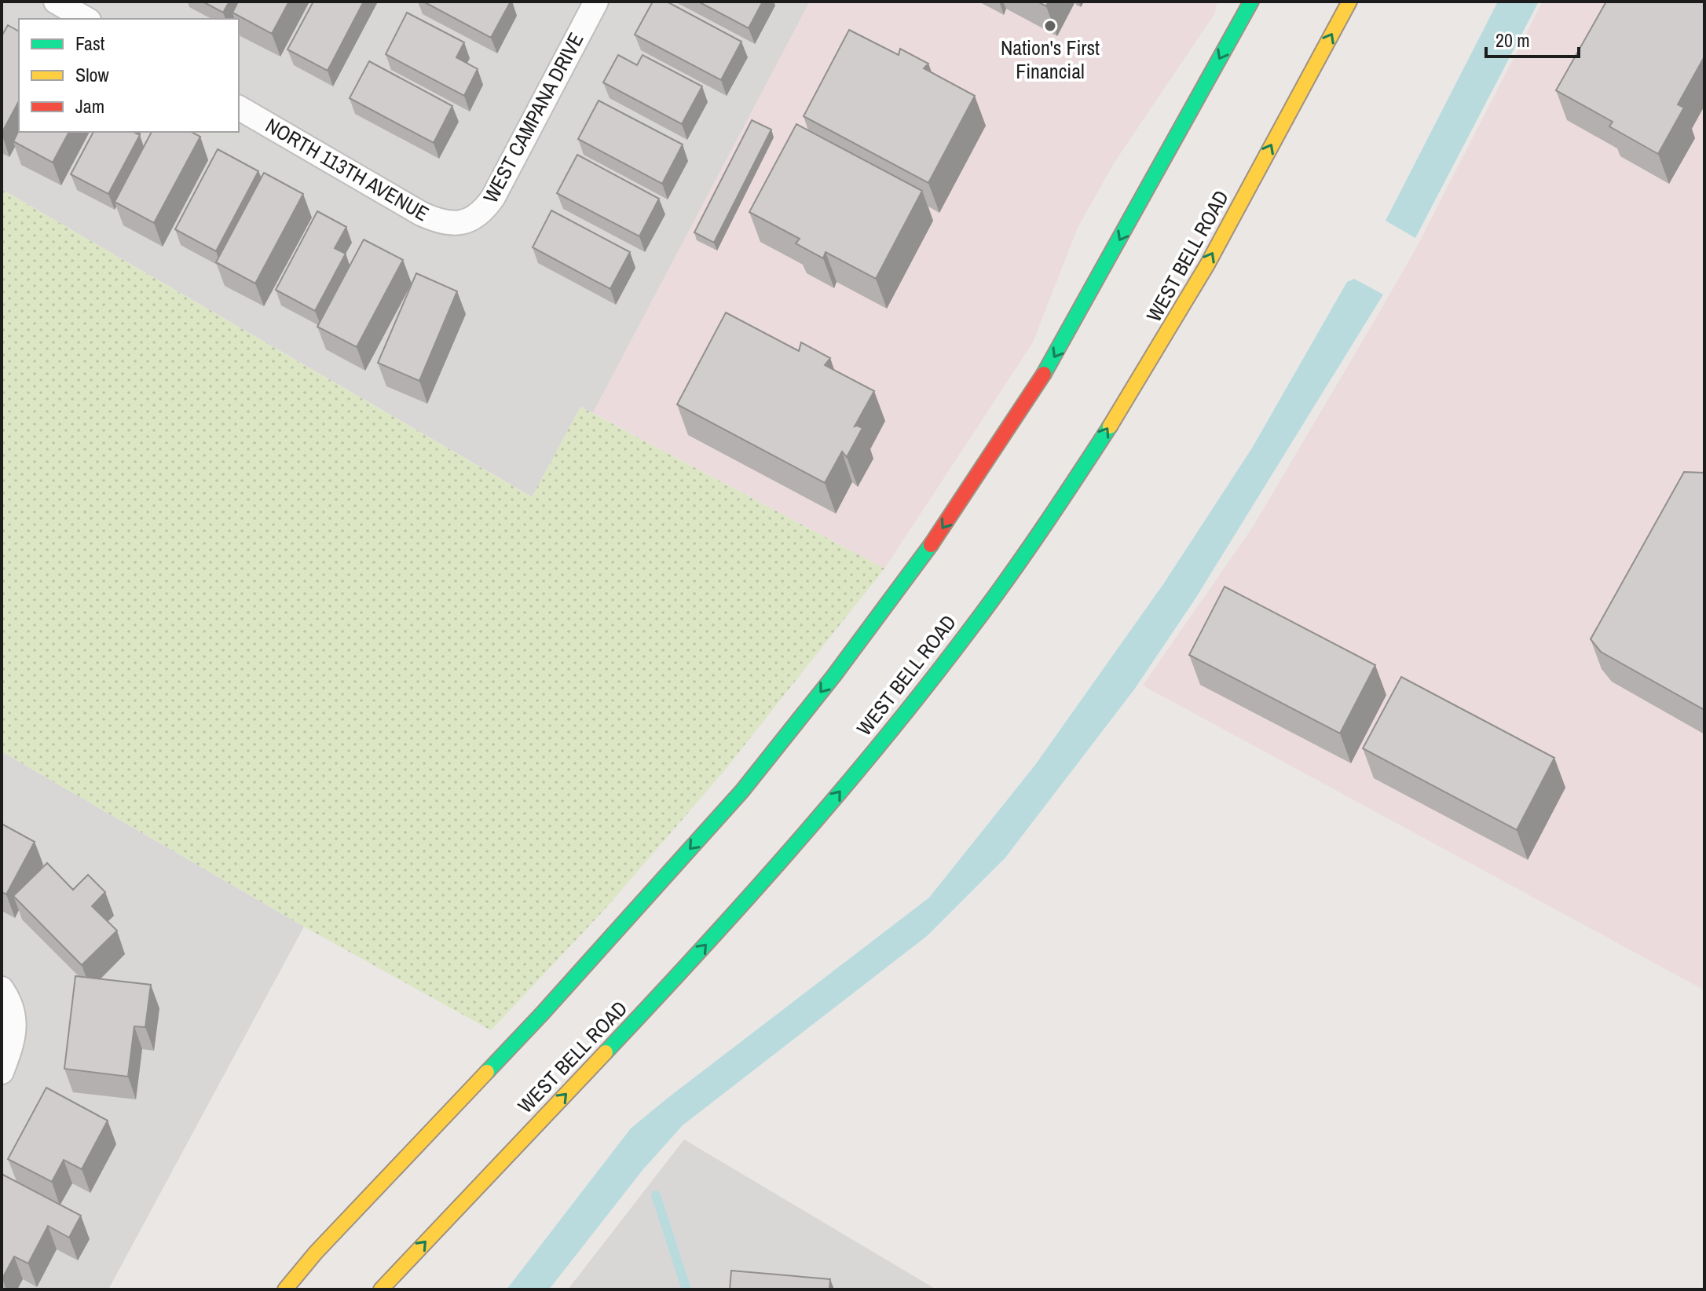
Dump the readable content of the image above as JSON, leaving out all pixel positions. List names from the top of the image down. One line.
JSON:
{"streets":{"main road":["WEST BELL ROAD"],"street":["WEST CAMPANA DRIVE","NORTH 113TH AVENUE"]},"crossings":[["WEST CAMPANA DRIVE","NORTH 113TH AVENUE"]],"places":["Nation's First Financial"],"legend":["Fast","Slow","Jam"],"scale_bar":"20 m"}
